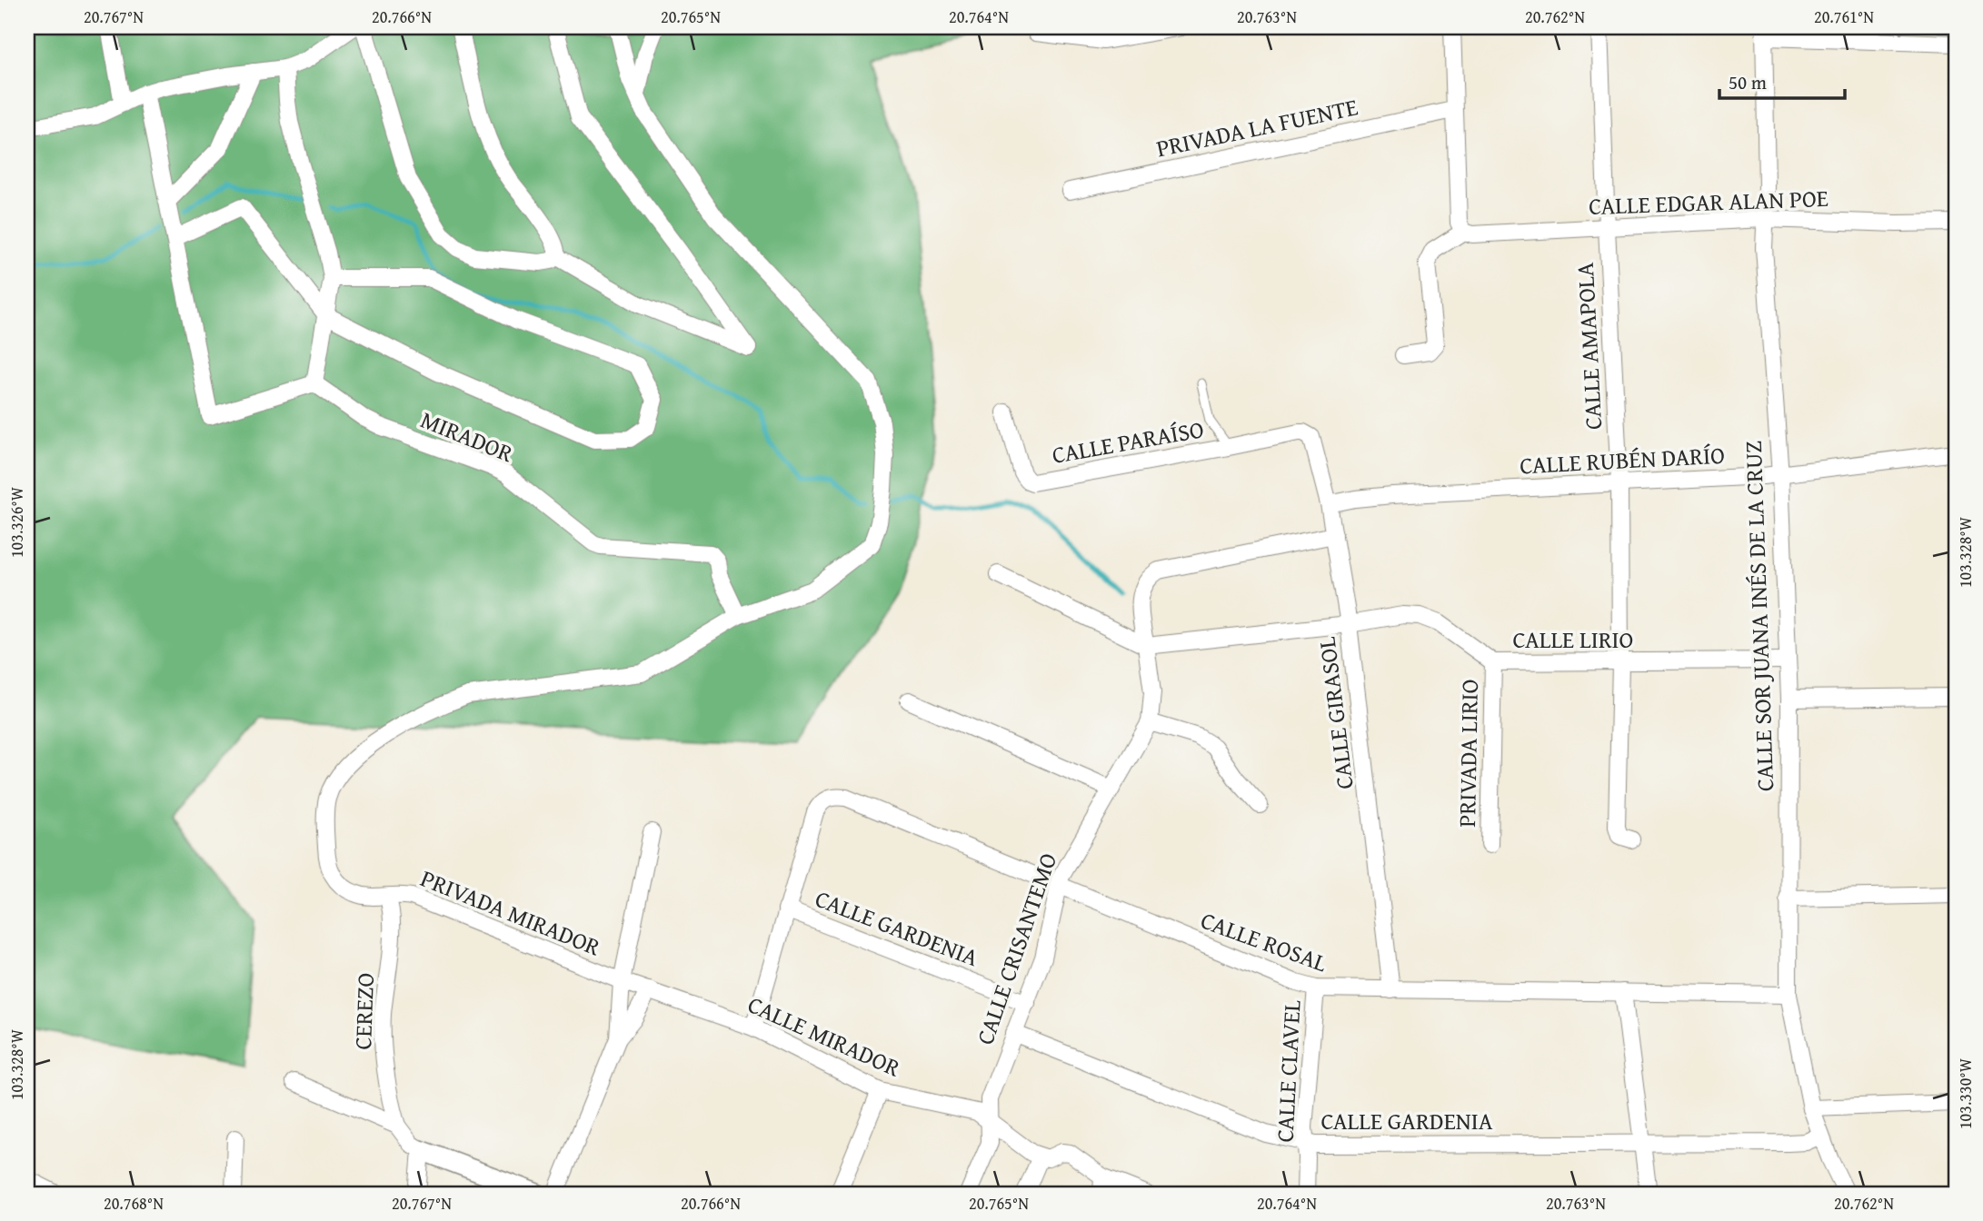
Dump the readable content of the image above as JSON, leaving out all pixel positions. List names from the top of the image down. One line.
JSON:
{"streets":{"street":["PRIVADA LA FUENTE","CALLE EDGAR ALAN POE","CALLE AMAPOLA","MIRADOR","CALLE PARAÍSO","CALLE RUBÉN DARÍO","CALLE SOR JUANA INÉS DE LA CRUZ","CALLE LIRIO","CALLE GIRASOL","PRIVADA LIRIO","PRIVADA MIRADOR","CALLE GARDENIA","CALLE ROSAL","CALLE CRISANTEMO","CEREZO","CALLE MIRADOR","CALLE CLAVEL"]},"crossings":[["CALLE EDGAR ALAN POE","CALLE AMAPOLA"],["CALLE EDGAR ALAN POE","CALLE SOR JUANA INÉS DE LA CRUZ"],["CALLE AMAPOLA","CALLE RUBÉN DARÍO"],["CALLE AMAPOLA","CALLE LIRIO"],["MIRADOR","PRIVADA MIRADOR"],["CALLE PARAÍSO","CALLE GIRASOL"],["CALLE RUBÉN DARÍO","CALLE SOR JUANA INÉS DE LA CRUZ"],["CALLE RUBÉN DARÍO","CALLE GIRASOL"],["CALLE SOR JUANA INÉS DE LA CRUZ","CALLE LIRIO"],["CALLE SOR JUANA INÉS DE LA CRUZ","CALLE GARDENIA"],["CALLE SOR JUANA INÉS DE LA CRUZ","CALLE ROSAL"],["CALLE LIRIO","CALLE GIRASOL"],["CALLE LIRIO","PRIVADA LIRIO"],["CALLE LIRIO","CALLE CRISANTEMO"],["CALLE GIRASOL","CALLE ROSAL"],["PRIVADA MIRADOR","CEREZO"],["PRIVADA MIRADOR","CALLE MIRADOR"],["CALLE GARDENIA","CALLE ROSAL"],["CALLE GARDENIA","CALLE CRISANTEMO"],["CALLE GARDENIA","CALLE CLAVEL"],["CALLE ROSAL","CALLE CRISANTEMO"],["CALLE ROSAL","CALLE CLAVEL"],["CALLE CRISANTEMO","CALLE MIRADOR"]],"scale_bar":"50 m","coordinates":["20.767°N","20.766°N","20.765°N","20.764°N","20.763°N","20.762°N","20.761°N","103.326°W","103.328°W","103.330°W","20.768°N"]}
